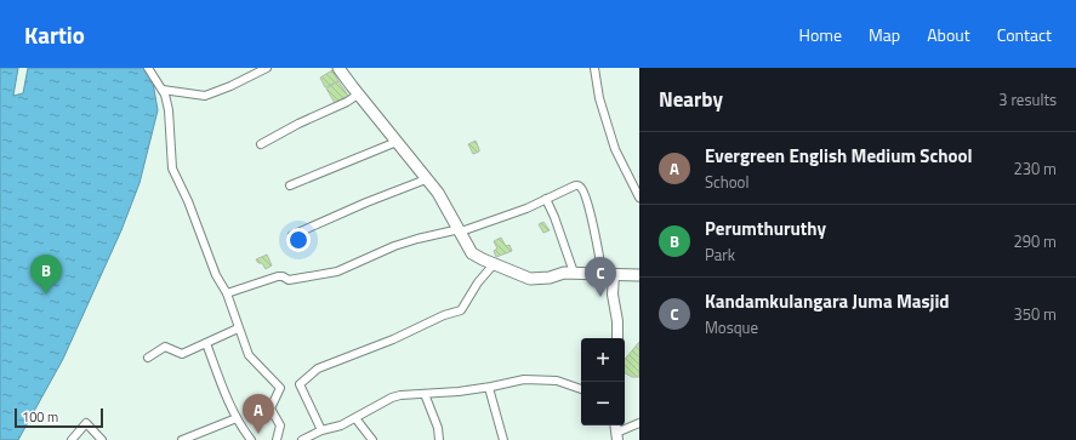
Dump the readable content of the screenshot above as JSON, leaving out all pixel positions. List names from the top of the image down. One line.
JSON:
{"scale_bar":"100 m","page":{"header":"Kartio","nav":["Home","Map","About","Contact"],"heading":["Nearby","3 results"],"list":[{"mark":"A","name":"Evergreen English Medium School","note":"School","value":"230 m"},{"mark":"B","name":"Perumthuruthy","note":"Park","value":"290 m"},{"mark":"C","name":"Kandamkulangara Juma Masjid","note":"Mosque","value":"350 m"}],"pins":["B","C","A"],"map_buttons":["+","−"],"scale":"100 m"}}
